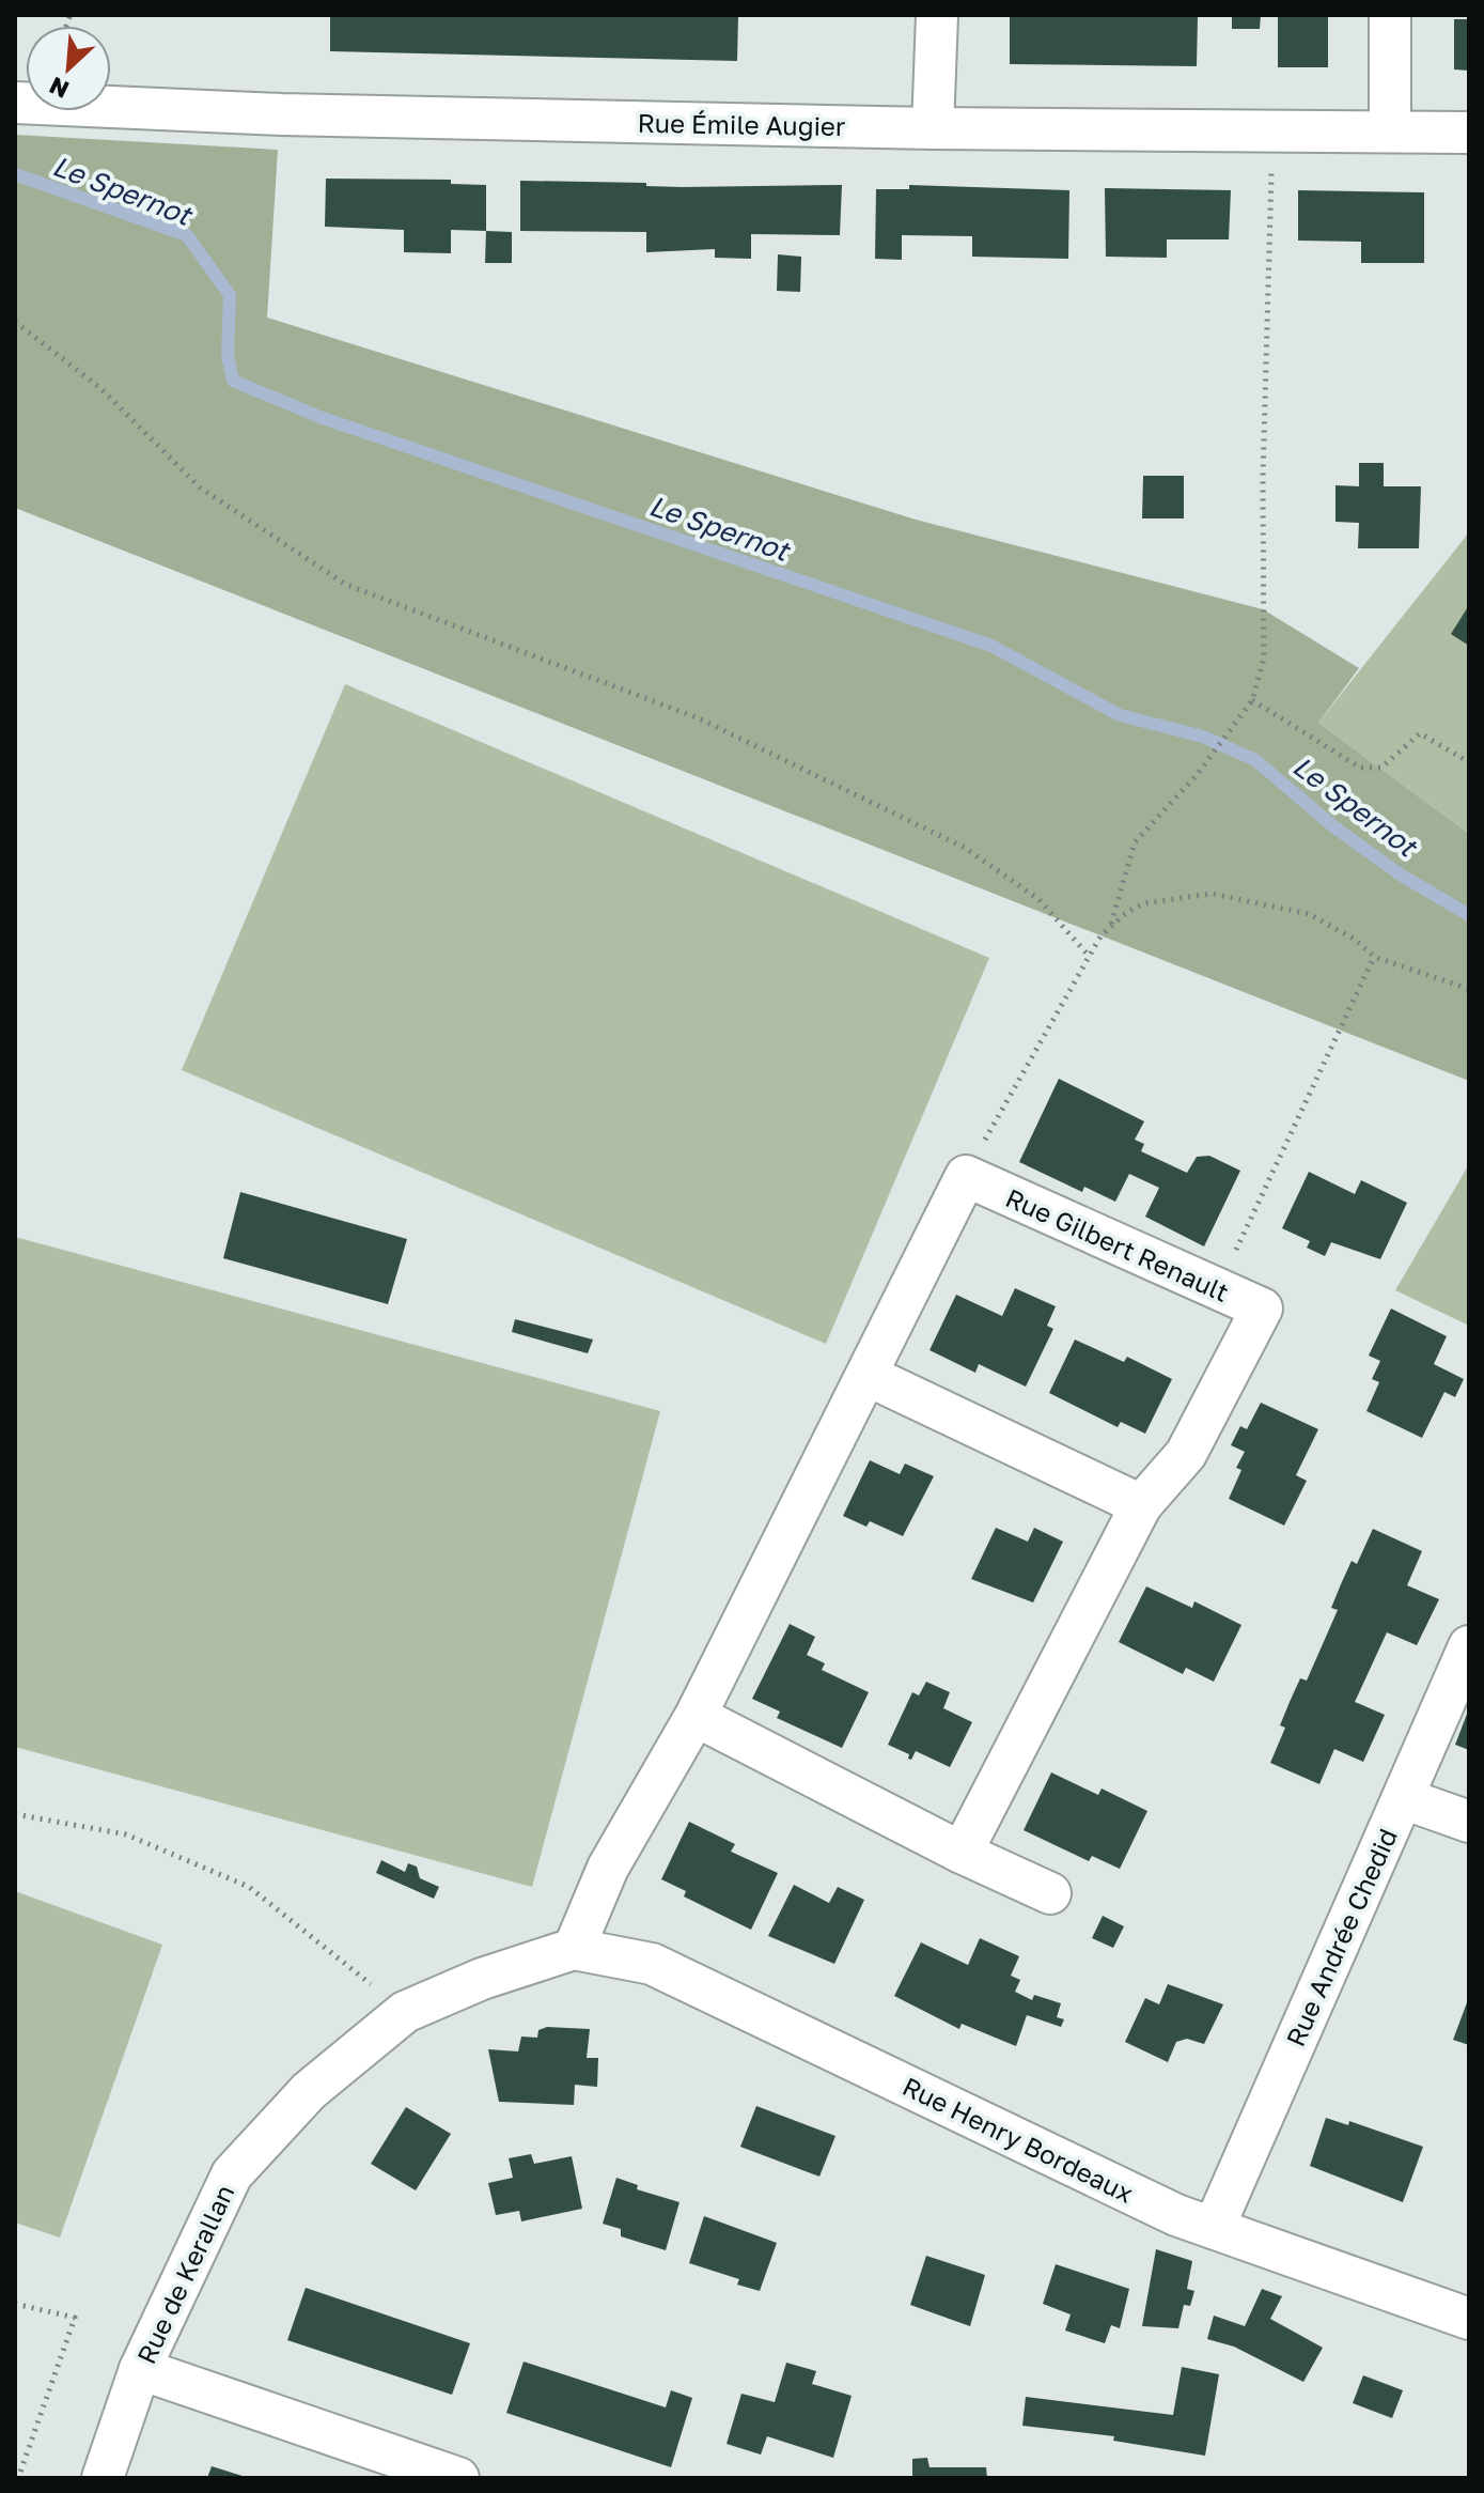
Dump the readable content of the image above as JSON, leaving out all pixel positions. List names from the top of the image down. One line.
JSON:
{"streets":{"street":["Rue Émile Augier","Rue Gilbert Renault","Rue Andrée Chedid","Rue Henry Bordeaux","Rue de Kerallan"]},"crossings":[["Rue Andrée Chedid","Rue Henry Bordeaux"],["Rue Henry Bordeaux","Rue de Kerallan"]],"water":["Le Spernot"],"north":"bottom left"}
